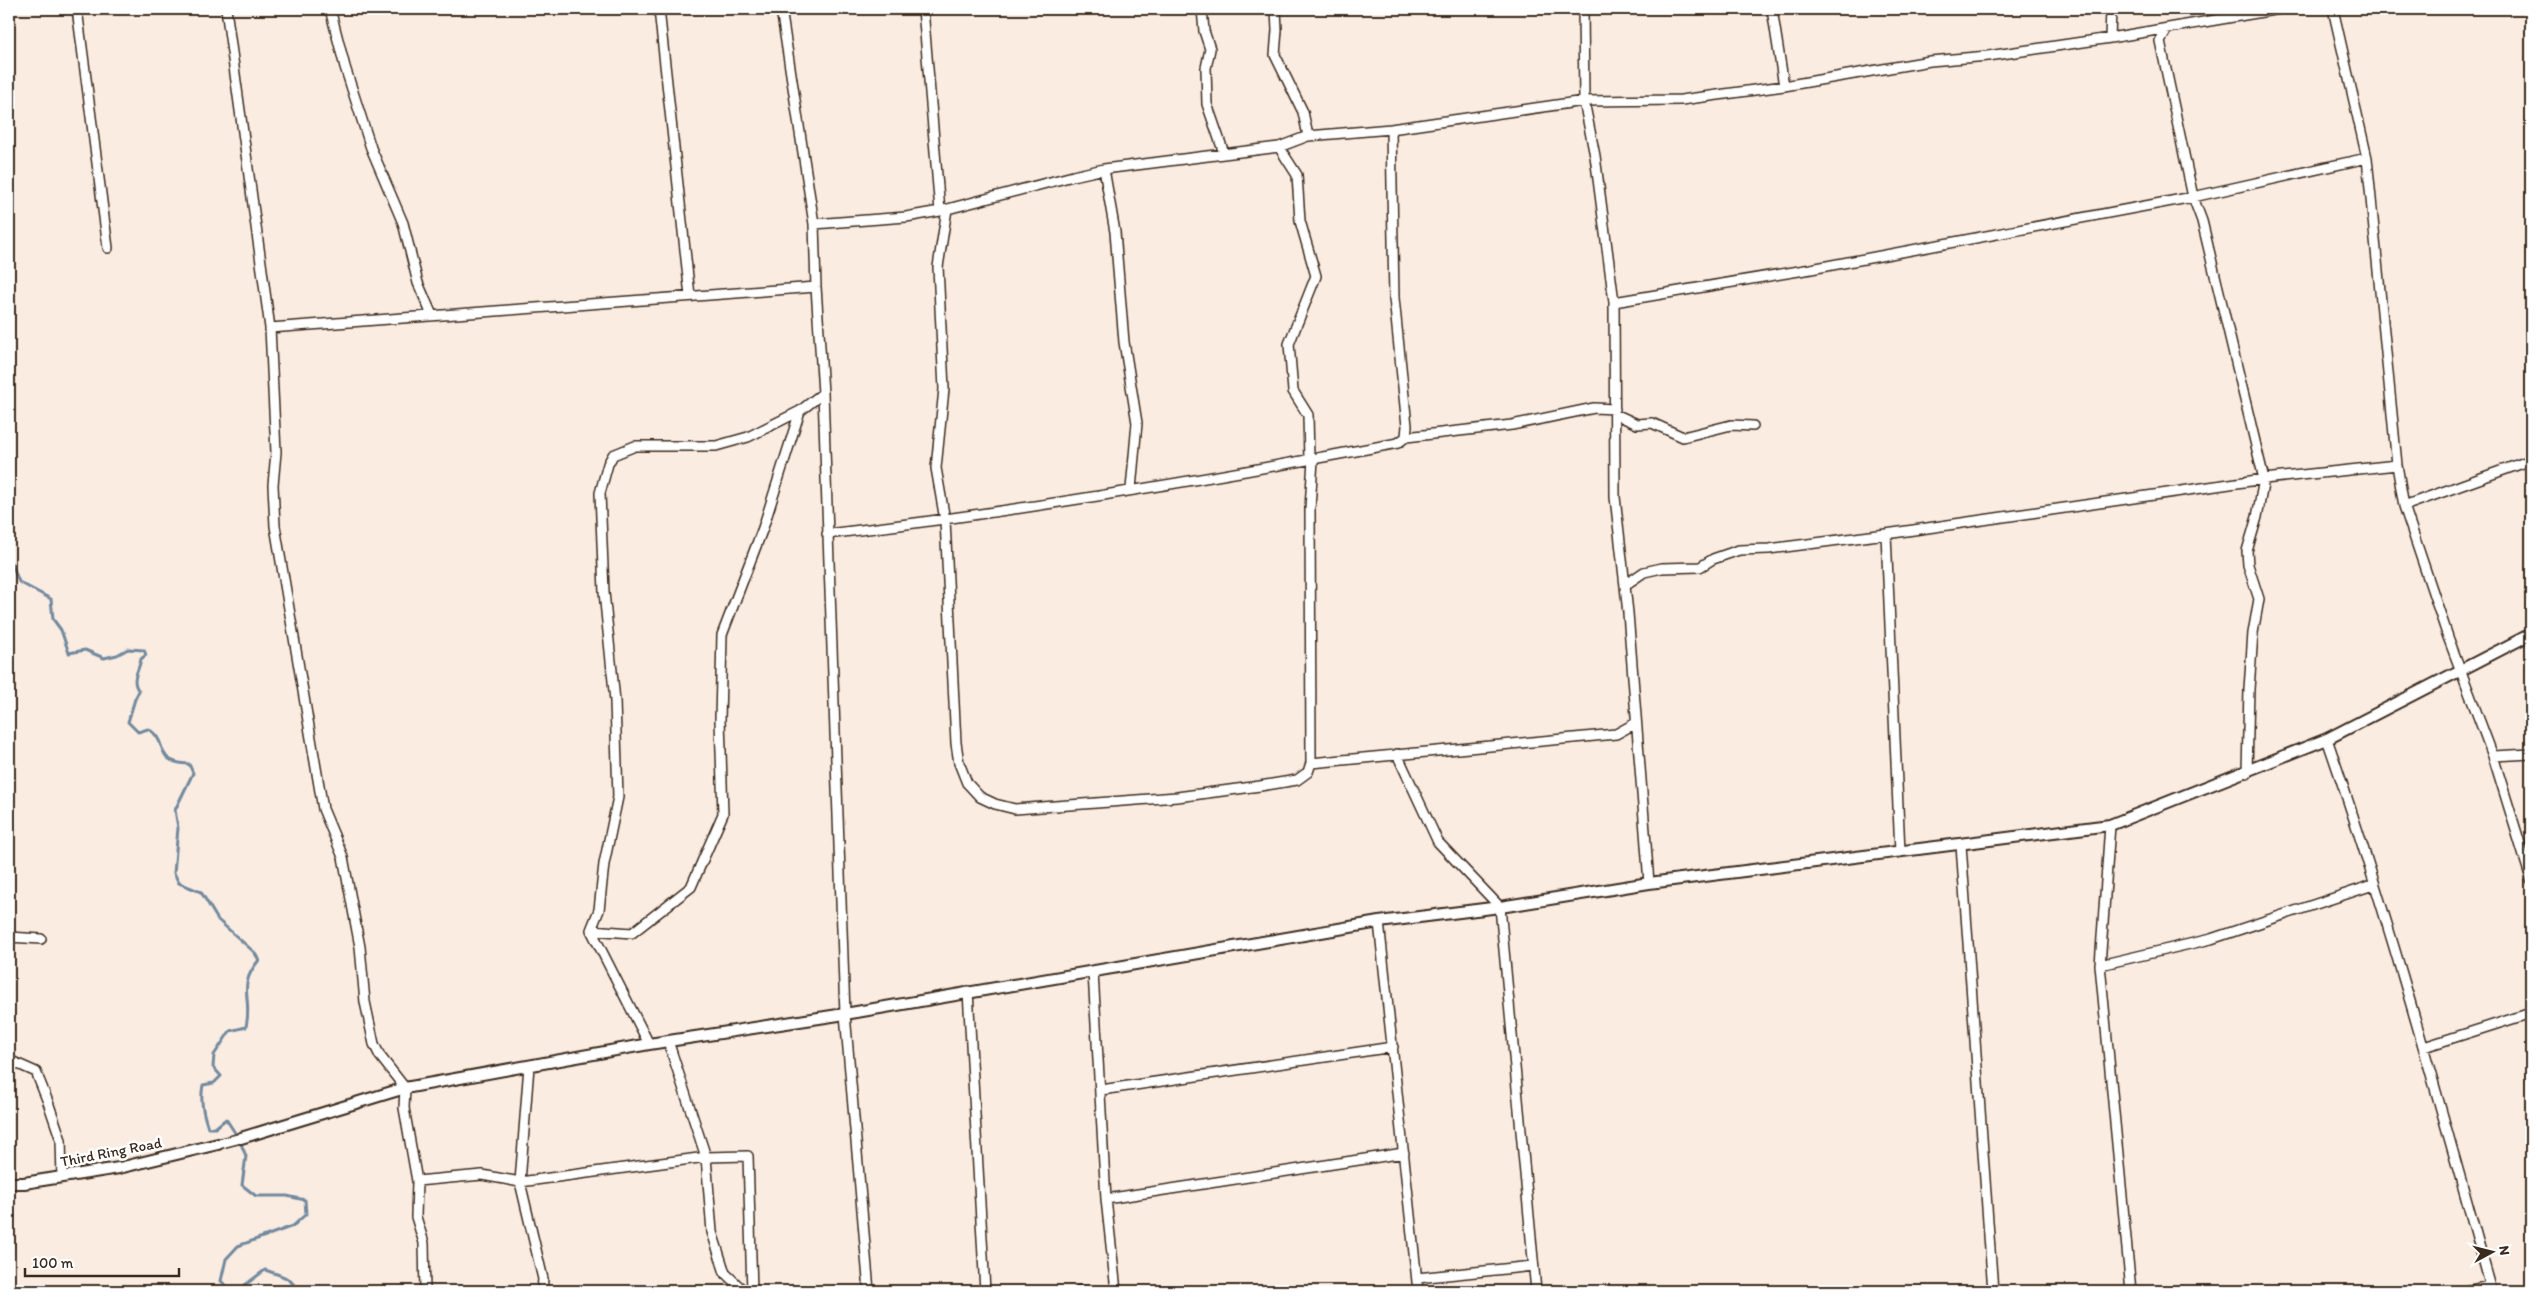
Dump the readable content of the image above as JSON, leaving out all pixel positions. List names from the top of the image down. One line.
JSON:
{"streets":{"street":["Third Ring Road"]},"scale_bar":"100 m","north":"right"}
